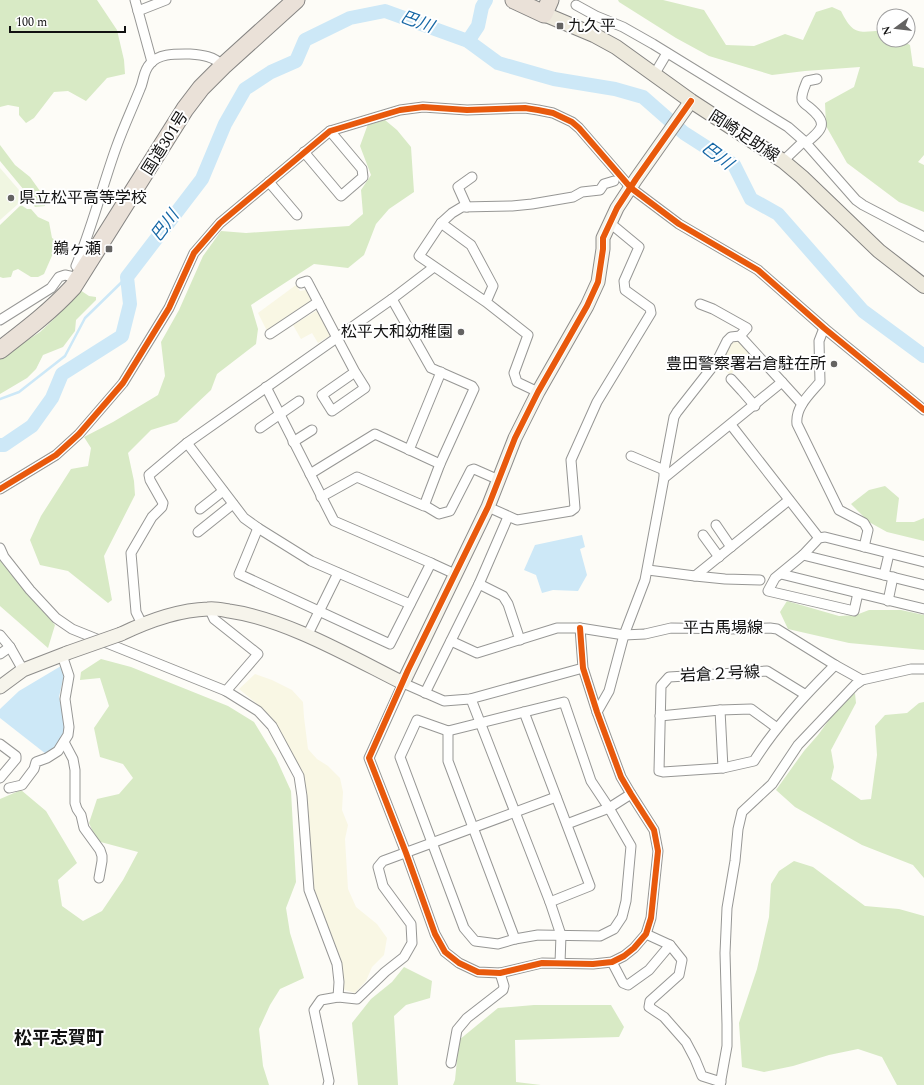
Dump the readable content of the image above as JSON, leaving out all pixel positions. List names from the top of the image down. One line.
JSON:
{"streets":{"highway":["国道301号"],"main road":["岡崎足助線"],"street":["平古馬場線","岩倉２号線"]},"districts":["松平志賀町"],"water":["巴川"],"places":{"transit":["九久平","鵜ヶ瀬"],"other":["県立松平高等学校","松平大和幼稚園","豊田警察署岩倉駐在所"]},"scale_bar":"100 m","north":"left"}
